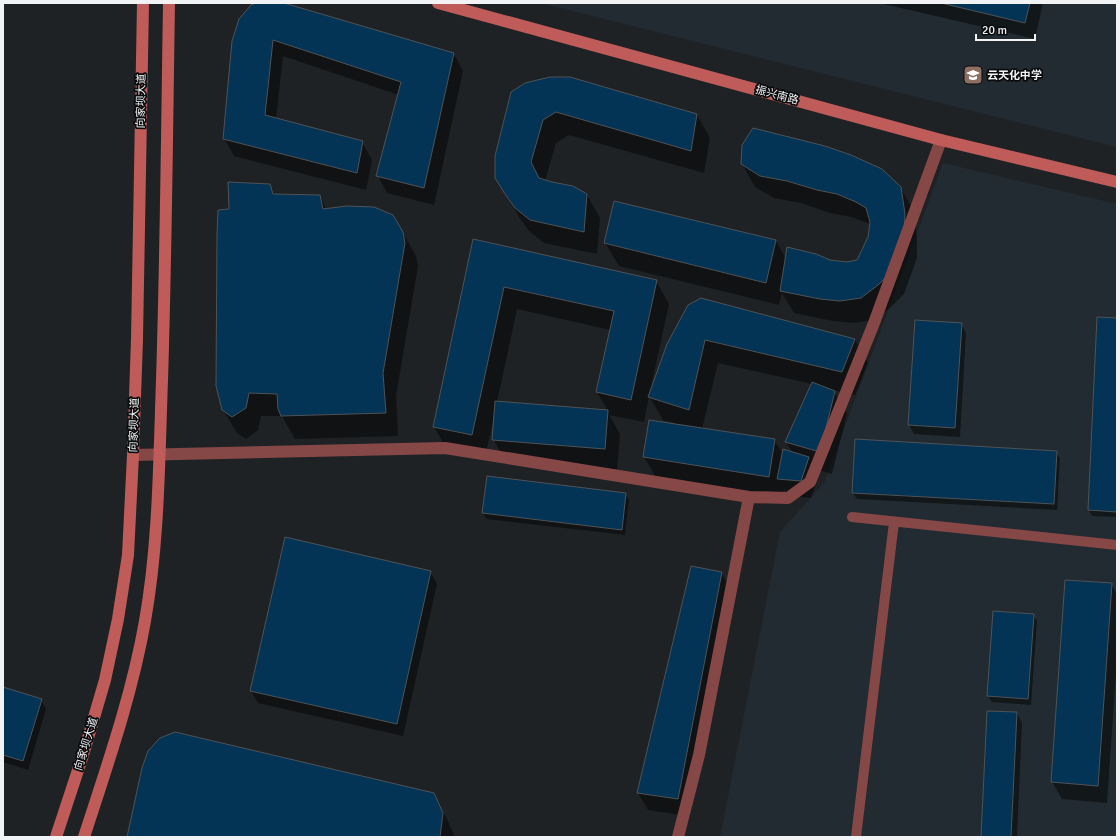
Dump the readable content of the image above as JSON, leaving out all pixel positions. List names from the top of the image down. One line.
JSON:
{"streets":{"main road":["振兴南路","向家坝大道"]},"places":{"school or university":["云天化中学"]},"scale_bar":"20 m"}
